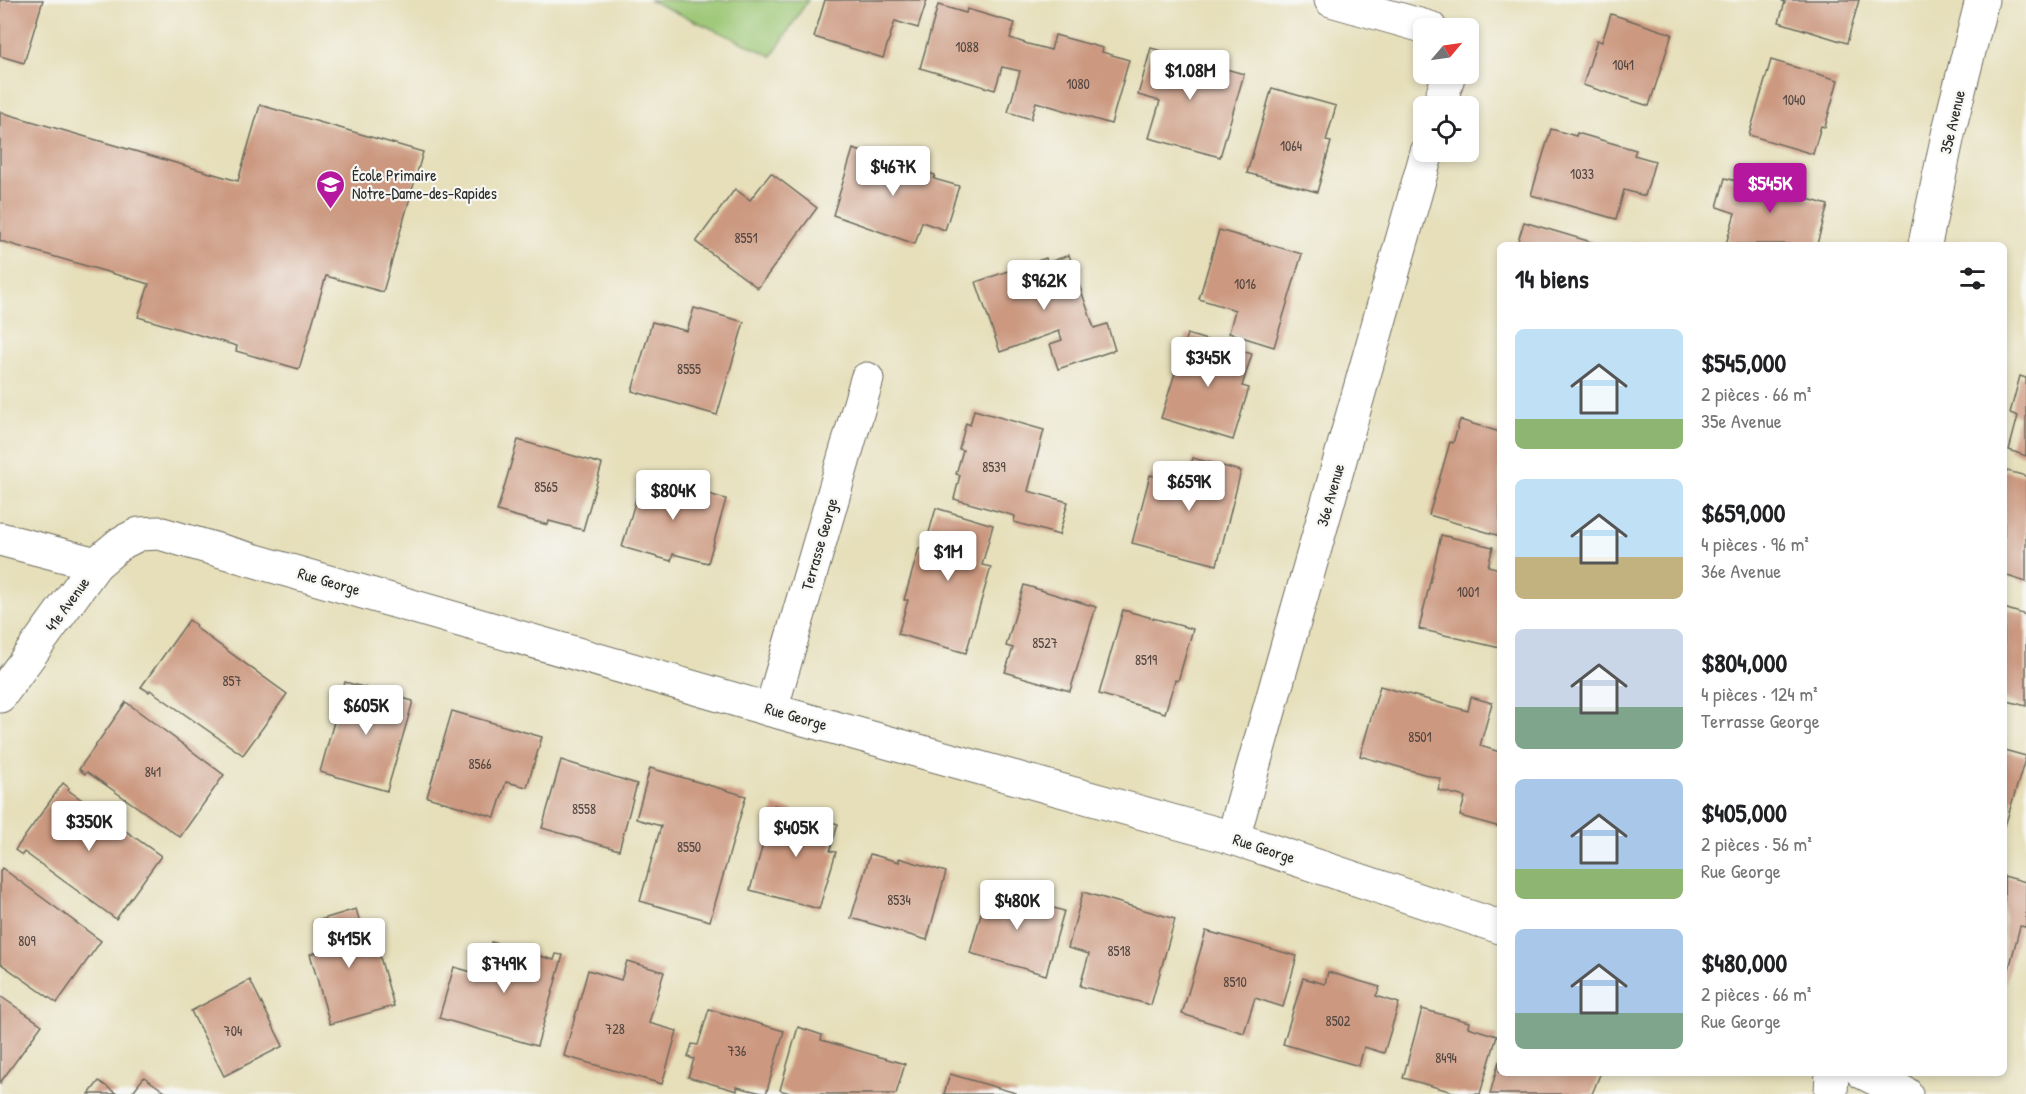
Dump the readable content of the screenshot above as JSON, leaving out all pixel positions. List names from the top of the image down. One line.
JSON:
{"streets":{"street":["35e Avenue","36e Avenue","Terrasse George","Rue George","41e Avenue"]},"crossings":[["36e Avenue","Rue George"],["Terrasse George","Rue George"],["Rue George","41e Avenue"]],"places":{"school or university":["École Primaire Notre-Dame-des-Rapides"]},"house_numbers":["1088","1041","1080","1040","1064","1033","8551","1016","8555","8539","8565","1001","8527","8519","857","8501","8566","841","8558","8550","8534","809","8518","8510","8502","728","704","736","8494"],"north":"top right","page":{"price":["$1.08M","$467K","$545K","$962K","$345K","$659K","$804K","$1M","$605K","$350K","$405K","$480K","$415K","$749K"],"heading":"14 biens","list":[{"name":"$545,000","note":"2 pièces · 66 m² · 35e Avenue"},{"name":"$659,000","note":"4 pièces · 96 m² · 36e Avenue"},{"name":"$804,000","note":"4 pièces · 124 m² · Terrasse George"},{"name":"$405,000","note":"2 pièces · 56 m² · Rue George"},{"name":"$480,000","note":"2 pièces · 66 m² · Rue George"}]}}
